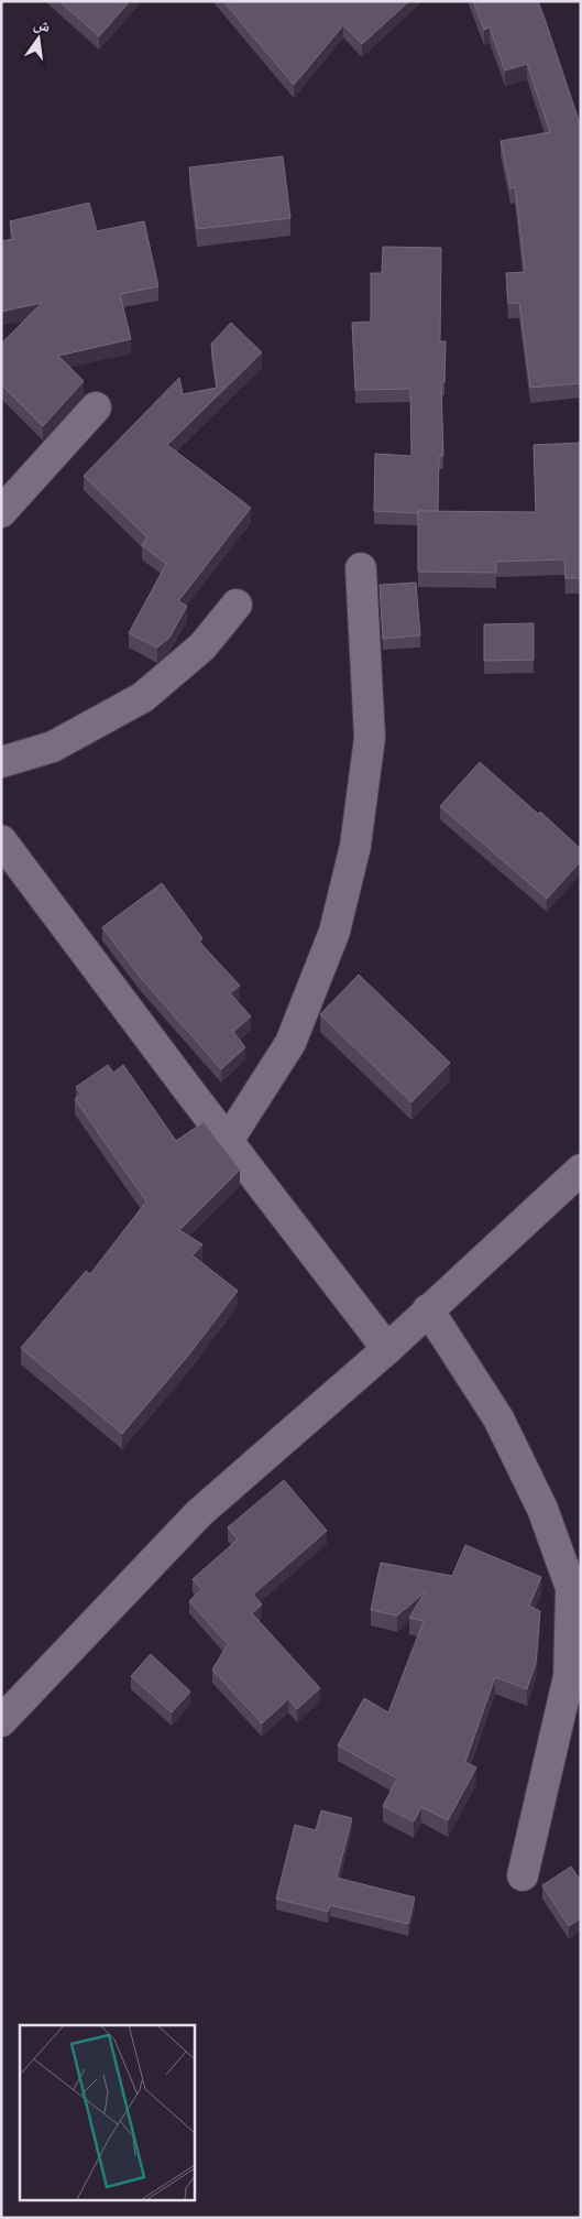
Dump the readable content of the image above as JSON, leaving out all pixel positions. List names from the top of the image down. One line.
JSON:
{"north":"top"}
